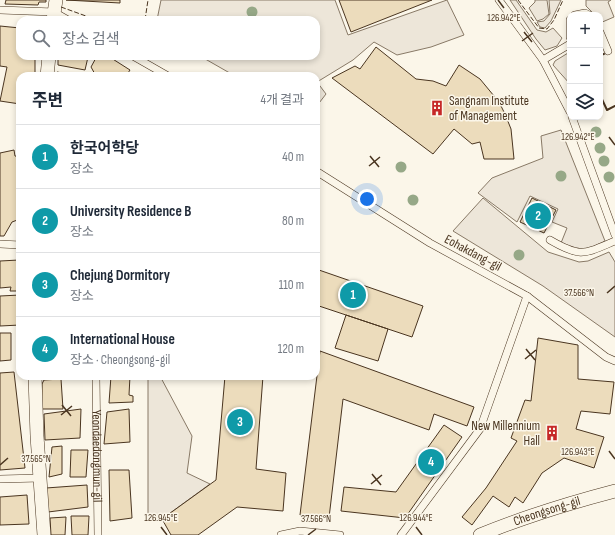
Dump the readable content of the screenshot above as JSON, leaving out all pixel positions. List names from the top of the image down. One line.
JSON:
{"streets":{"street":["Cheongsong-gil"],"lane":["Eohakdang-gil","Yeondaedongmun-gil"]},"places":{"building":["Sangnam Institute of Management","New Millennium Hall"]},"page":{"map_buttons":["+","−"],"search":"장소 검색","heading":["주변","4개 결과"],"list":[{"mark":"1","name":"한국어학당","note":"장소","value":"40 m"},{"mark":"2","name":"University Residence B","note":"장소","value":"80 m"},{"mark":"3","name":"Chejung Dormitory","note":"장소","value":"110 m"},{"mark":"4","name":"International House","note":"장소 · Cheongsong-gil","value":"120 m"}],"pins":["2","1","3","4"]},"coordinates":["126.942°E","37.566°N","126.943°E","37.565°N","126.945°E","126.944°E"]}
